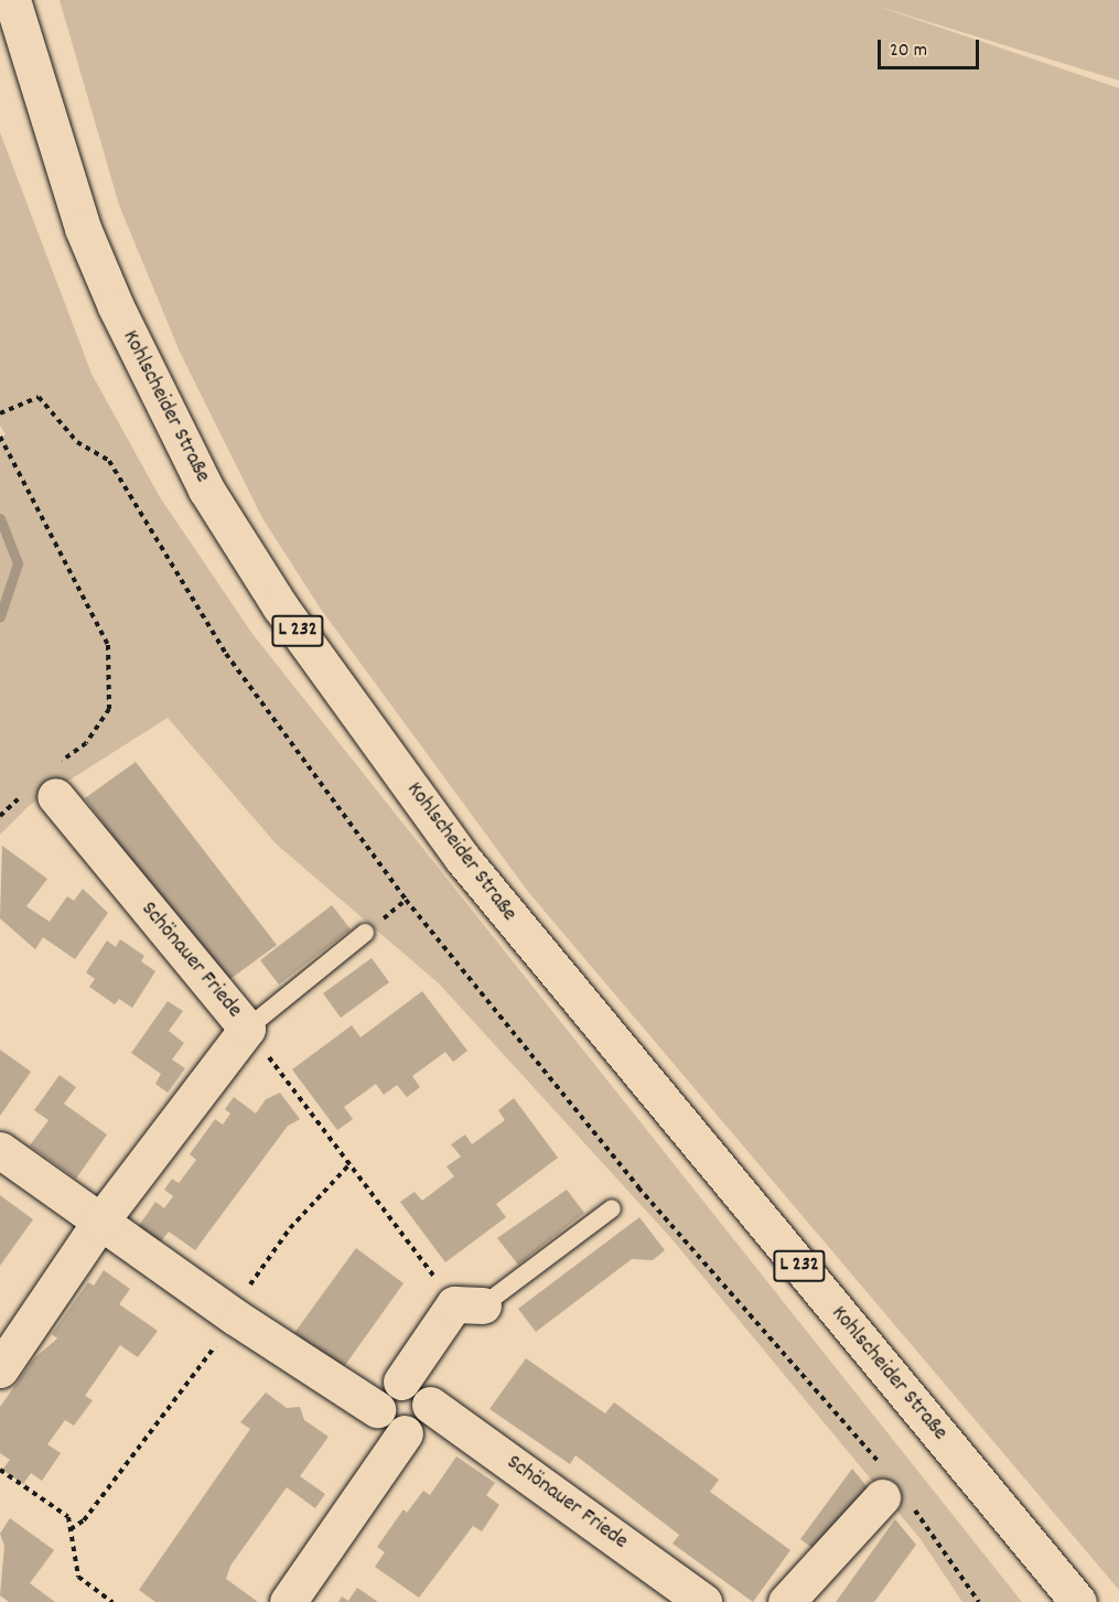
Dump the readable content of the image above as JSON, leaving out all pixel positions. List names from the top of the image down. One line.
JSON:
{"streets":{"street":["Kohlscheider Straße","L 232","Schönauer Friede"]},"scale_bar":"20 m"}
